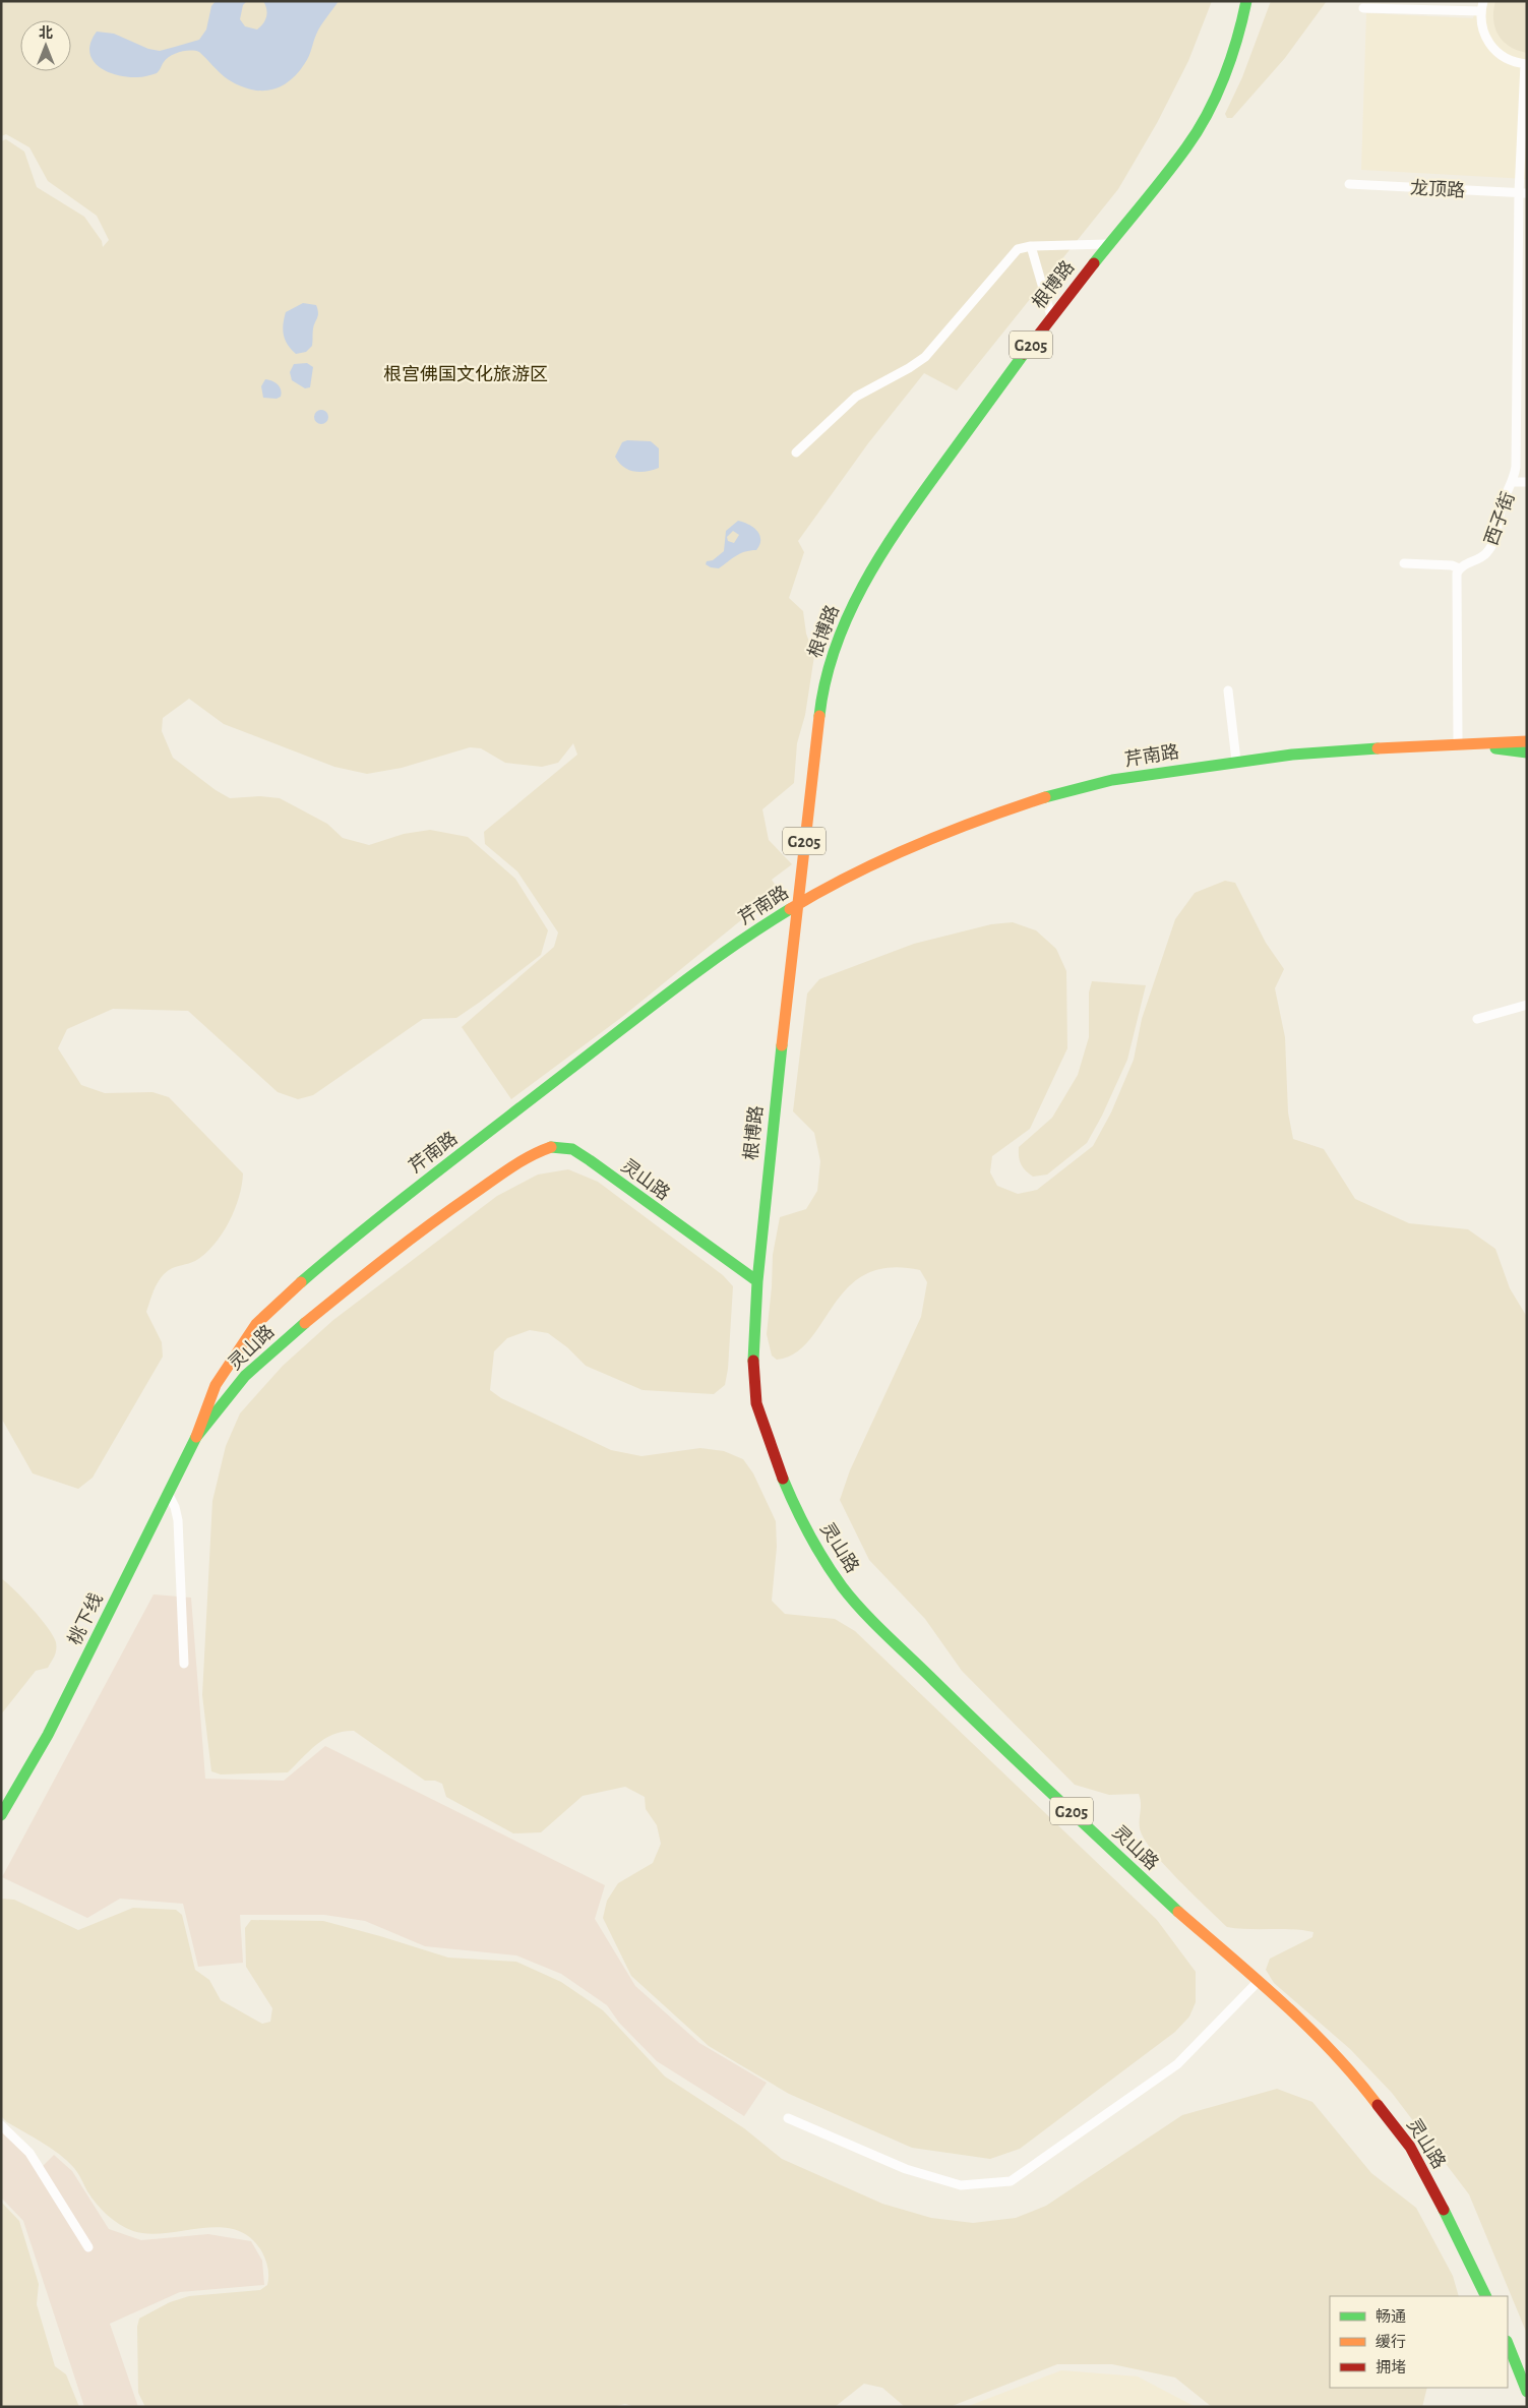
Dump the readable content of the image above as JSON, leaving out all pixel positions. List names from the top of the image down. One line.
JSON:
{"streets":{"main road":["根博路","G205","芹南路","灵山路","桃下线"],"street":["龙顶路","西子街"]},"crossings":[["龙顶路","西子街"],["根博路","灵山路"],["芹南路","灵山路"],["芹南路","桃下线"],["灵山路","桃下线"]],"parks":["根宫佛国文化旅游区"],"legend":["畅通","缓行","拥堵"],"north":"top"}
